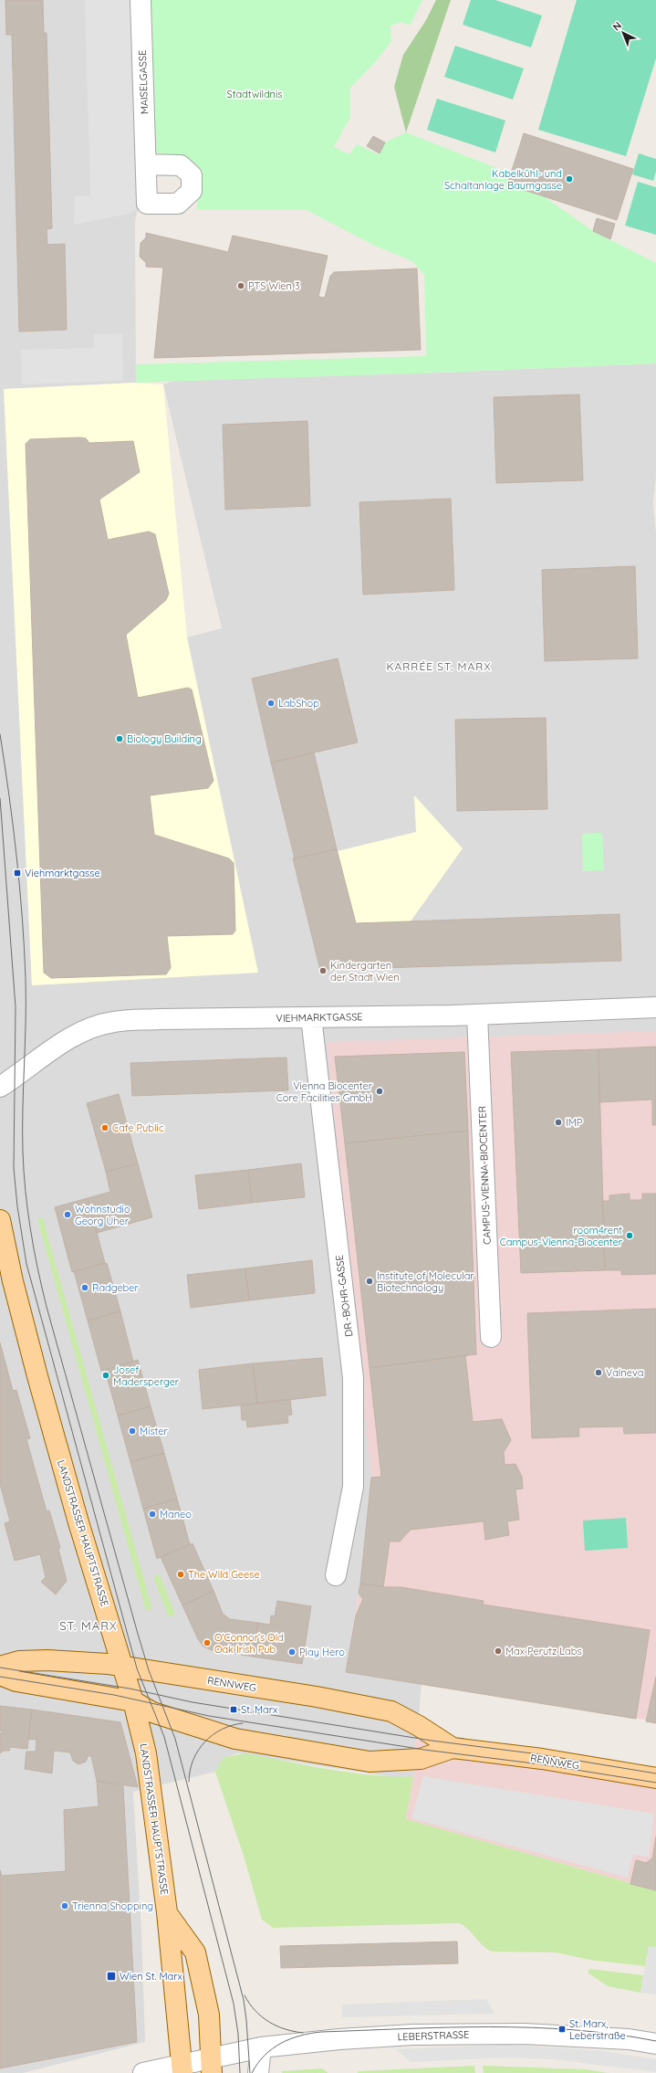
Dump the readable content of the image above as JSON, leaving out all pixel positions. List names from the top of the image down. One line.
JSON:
{"streets":{"main road":["LANDSTRASSER HAUPTSTRASSE","RENNWEG"],"street":["MAISELGASSE","VIEHMARKTGASSE","CAMPUS-VIENNA-BIOCENTER","DR.-BOHR-GASSE","LEBERSTRASSE"]},"crossings":[["VIEHMARKTGASSE","CAMPUS-VIENNA-BIOCENTER"],["VIEHMARKTGASSE","DR.-BOHR-GASSE"],["LANDSTRASSER HAUPTSTRASSE","RENNWEG"],["LANDSTRASSER HAUPTSTRASSE","LEBERSTRASSE"]],"districts":["KARRÉE ST. MARX","ST. MARX"],"parks":["Stadtwildnis"],"places":{"other":["Kabelkühl- und Schaltanlage Baumgasse","PTS Wien 3","LabShop","Biology Building","Kindergarten der Stadt Wien","Vienna Biocenter Core Facilities GmbH","IMP","Cafe Public","Wohnstudio Georg Uher","room4rent Campus-Vienna-Biocenter","Institute of Molecular Biotechnology","Radgeber","Valneva","Josef Madersperger","Mister","Maneo","The Wild Geese","O’Connor’s Old Oak Irish Pub","Max Perutz Labs","Play Hero","Trienna Shopping"],"transit":["Viehmarktgasse","St. Marx","Wien St. Marx","St. Marx, Leberstraße"]},"north":"top left"}
